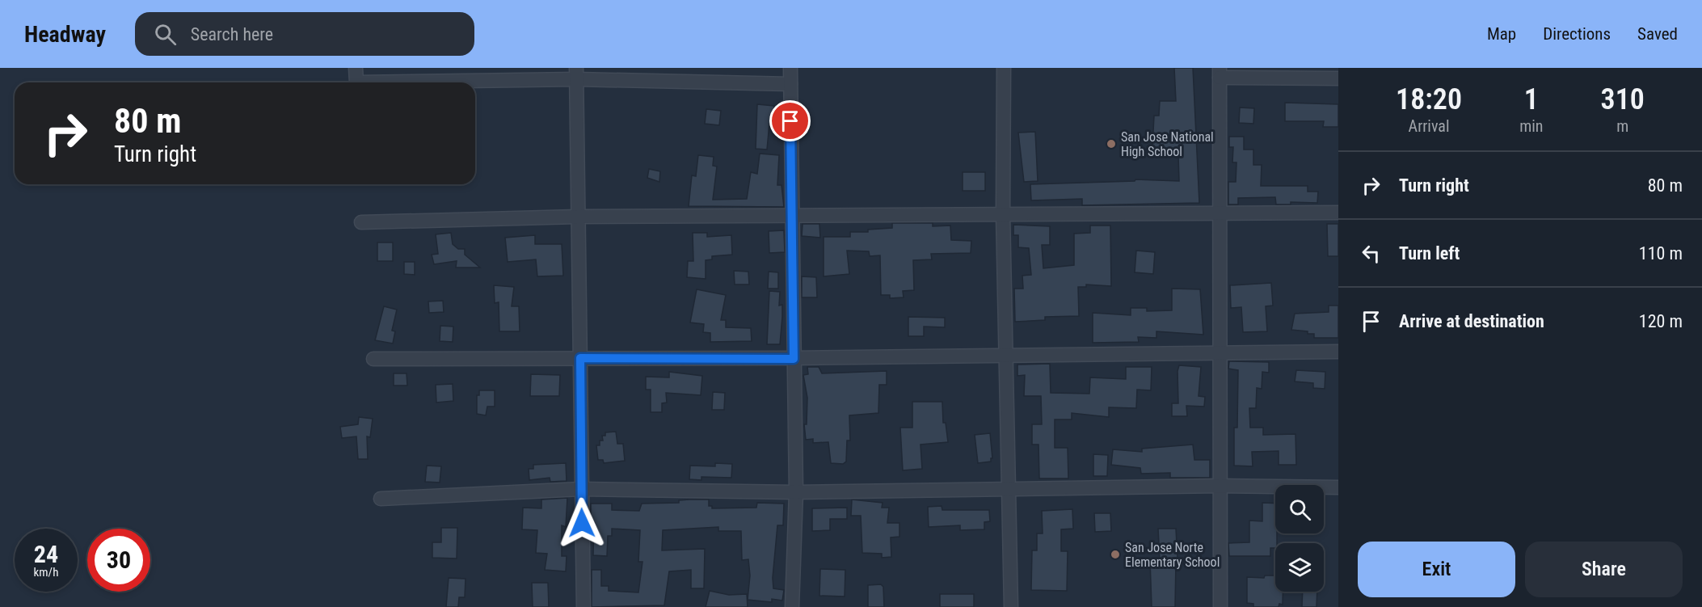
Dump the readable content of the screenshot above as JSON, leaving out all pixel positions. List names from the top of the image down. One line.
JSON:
{"places":["San Jose National High School","San Jose Norte Elementary School"],"page":{"header":"Headway","search":"Search here","nav":["Map","Directions","Saved"],"eta":["18:20","Arrival","1","min","310","m"],"turn":["80 m","Turn right"],"list":[{"name":"Turn right","value":"80 m"},{"name":"Turn left","value":"110 m"},{"name":"Arrive at destination","value":"120 m"}],"speed":"24 km/h","limit":"30","buttons":["Exit","Share"]}}
